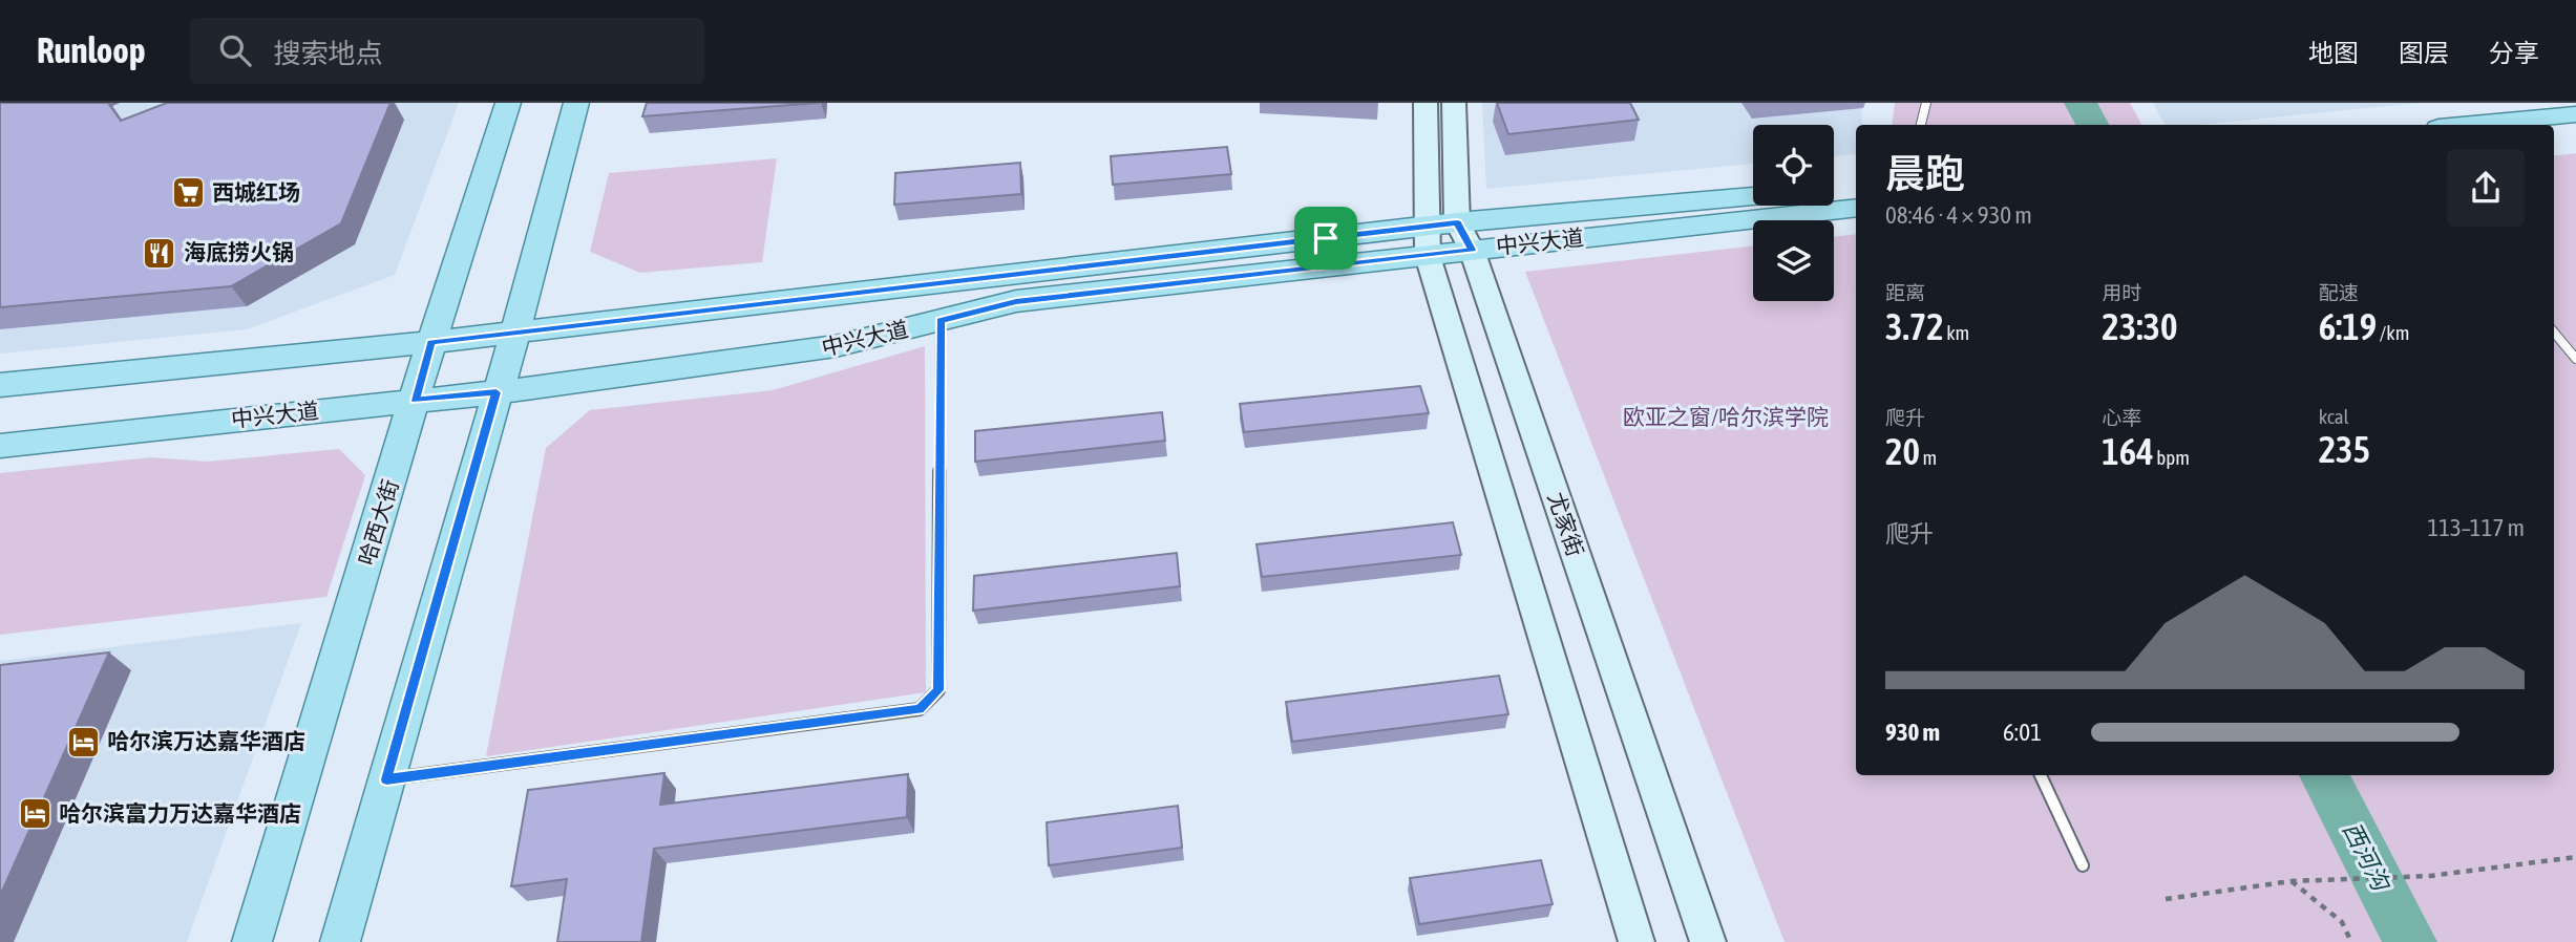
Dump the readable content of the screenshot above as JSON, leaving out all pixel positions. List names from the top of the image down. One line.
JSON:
{"streets":{"main road":["中兴大道","哈西大街","尤家街"]},"crossings":[["中兴大道","哈西大街"],["中兴大道","尤家街"]],"water":["西河沟"],"parks":["欧亚之窗/哈尔滨学院"],"places":{"supermarket":["西城红场"],"restaurant":["海底捞火锅"],"hotel":["哈尔滨万达嘉华酒店","哈尔滨富力万达嘉华酒店"]},"page":{"header":"Runloop","search":"搜索地点","nav":["地图","图层","分享"],"heading":["晨跑","08:46 · 4 × 930 m"],"stats":[["距离","3.72 km"],["用时","23:30"],["配速","6:19 /km"],["爬升","20 m"],["心率","164 bpm"],["kcal","235"]],"chart":["爬升","113–117 m"],"list":[{"name":"930 m","note":"6:01"}]}}
